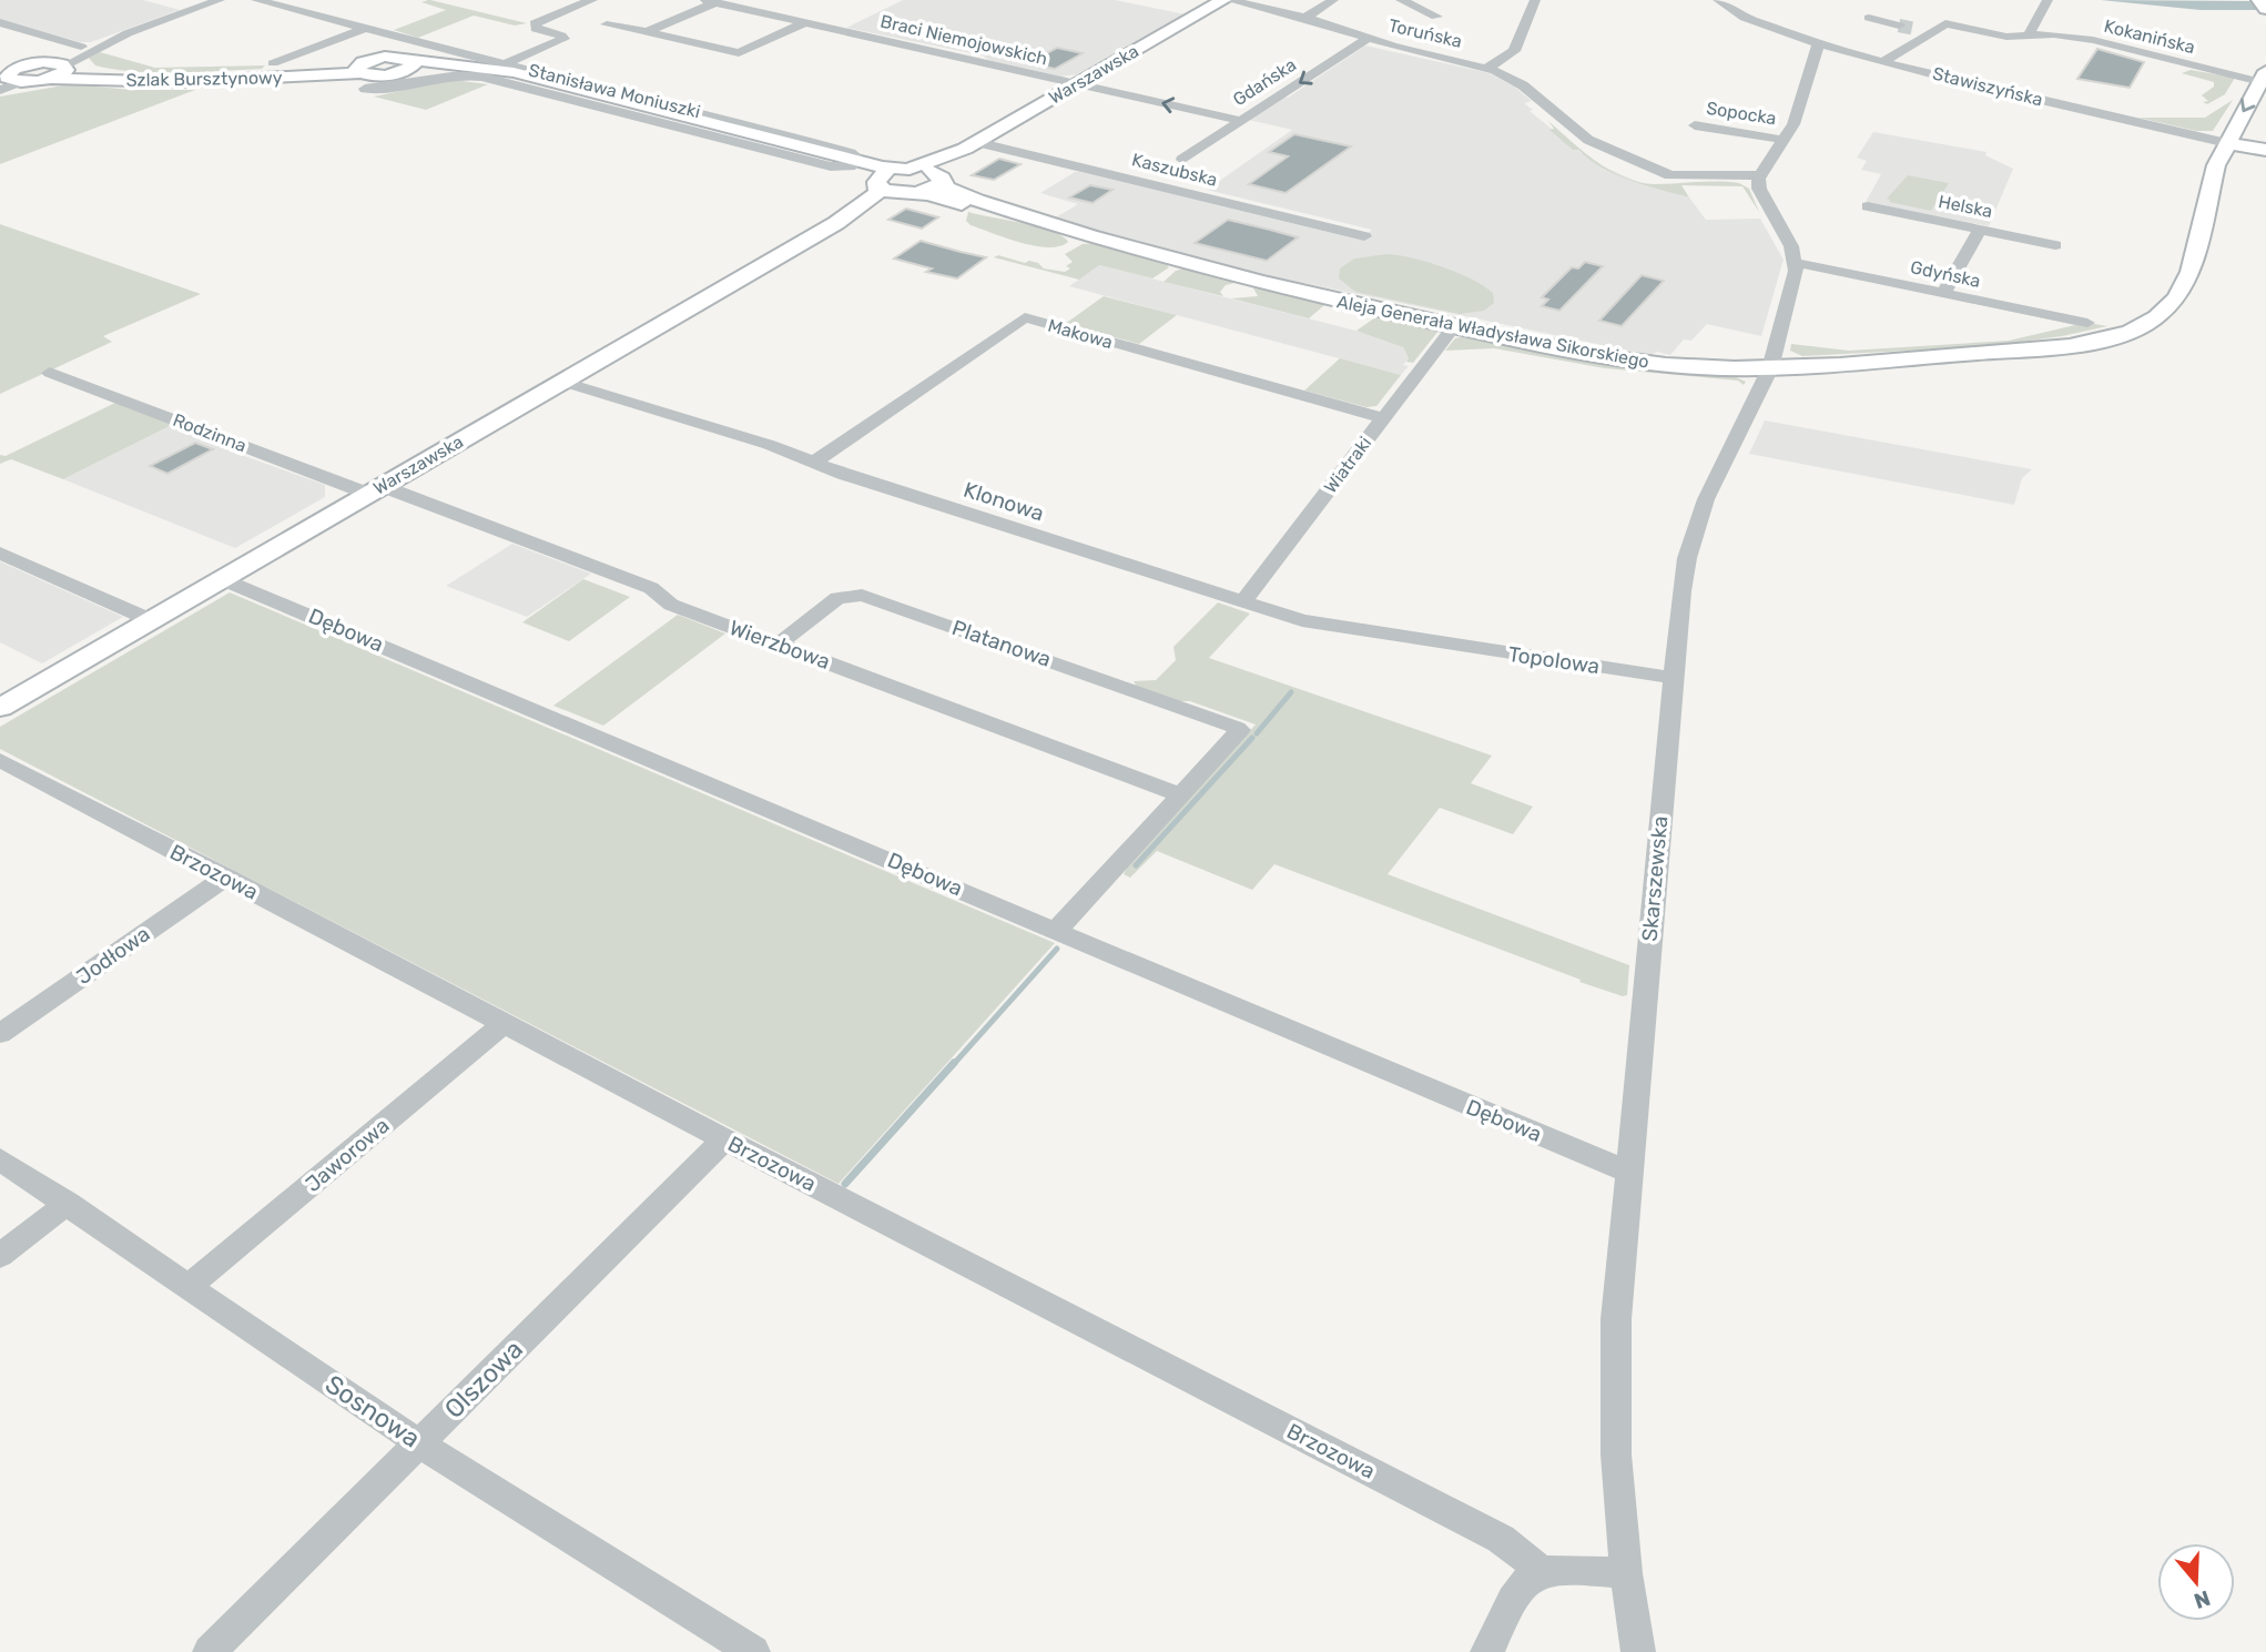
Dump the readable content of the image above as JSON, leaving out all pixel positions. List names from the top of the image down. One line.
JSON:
{"streets":{"main road":["Warszawska","Szlak Bursztynowy","Stawiszyńska","Stanisława Moniuszki","Aleja Generała Władysława Sikorskiego"],"street":["Toruńska","Kokanińska","Braci Niemojowskich","Gdańska","Sopocka","Kaszubska","Helska","Gdyńska","Makowa","Rodzinna","Wiatraki","Klonowa","Dębowa","Platanowa","Wierzbowa","Topolowa","Brzozowa","Skarszewska","Jodłowa","Jaworowa","Olszowa","Sosnowa"]},"crossings":[["Toruńska","Warszawska"],["Toruńska","Gdańska"],["Kokanińska","Aleja Generała Władysława Sikorskiego"],["Braci Niemojowskich","Warszawska"],["Braci Niemojowskich","Gdańska"],["Warszawska","Stanisława Moniuszki"],["Warszawska","Kaszubska"],["Warszawska","Aleja Generała Władysława Sikorskiego"],["Warszawska","Rodzinna"],["Warszawska","Klonowa"],["Warszawska","Dębowa"],["Warszawska","Wierzbowa"],["Szlak Bursztynowy","Stanisława Moniuszki"],["Stawiszyńska","Aleja Generała Władysława Sikorskiego"],["Gdyńska","Skarszewska"],["Aleja Generała Władysława Sikorskiego","Wiatraki"],["Aleja Generała Władysława Sikorskiego","Skarszewska"],["Makowa","Wiatraki"],["Makowa","Klonowa"],["Rodzinna","Wierzbowa"],["Wiatraki","Klonowa"],["Klonowa","Topolowa"],["Dębowa","Skarszewska"],["Platanowa","Wierzbowa"],["Topolowa","Skarszewska"],["Brzozowa","Jodłowa"],["Brzozowa","Jaworowa"],["Brzozowa","Olszowa"],["Jaworowa","Sosnowa"],["Olszowa","Sosnowa"]],"one_way":["Gdańska"],"north":"bottom"}
